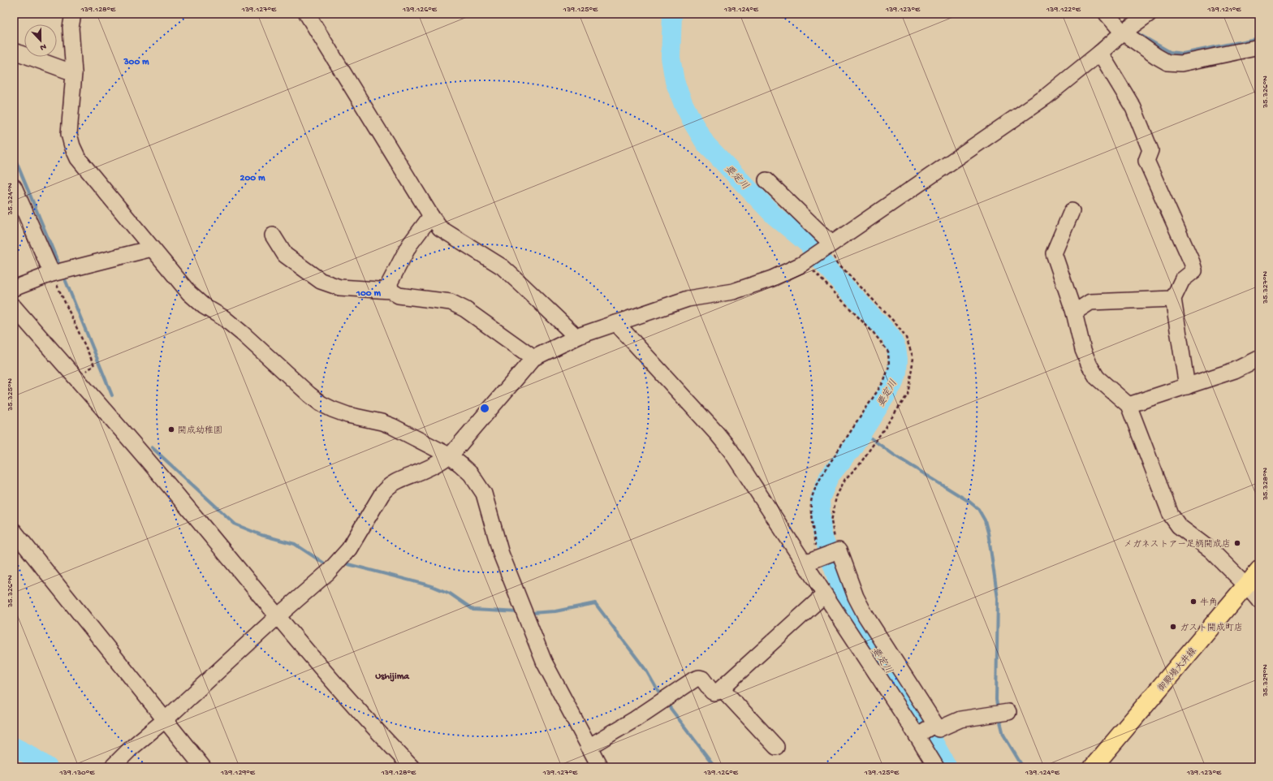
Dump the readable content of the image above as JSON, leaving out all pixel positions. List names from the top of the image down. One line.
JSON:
{"streets":{"main road":["御殿場大井線"]},"districts":["Ushijima"],"water":["要定川"],"places":["開成幼稚園","メガネストアー足柄開成店","牛角","ガスト開成町店"],"north":"bottom","coordinates":["139.128°E","139.127°E","139.126°E","139.125°E","139.124°E","139.123°E","139.122°E","139.121°E","35.326°N","35.324°N","35.327°N","35.325°N","35.328°N","35.329°N","139.130°E","139.129°E"],"rings":["300 m","200 m","100 m"]}
